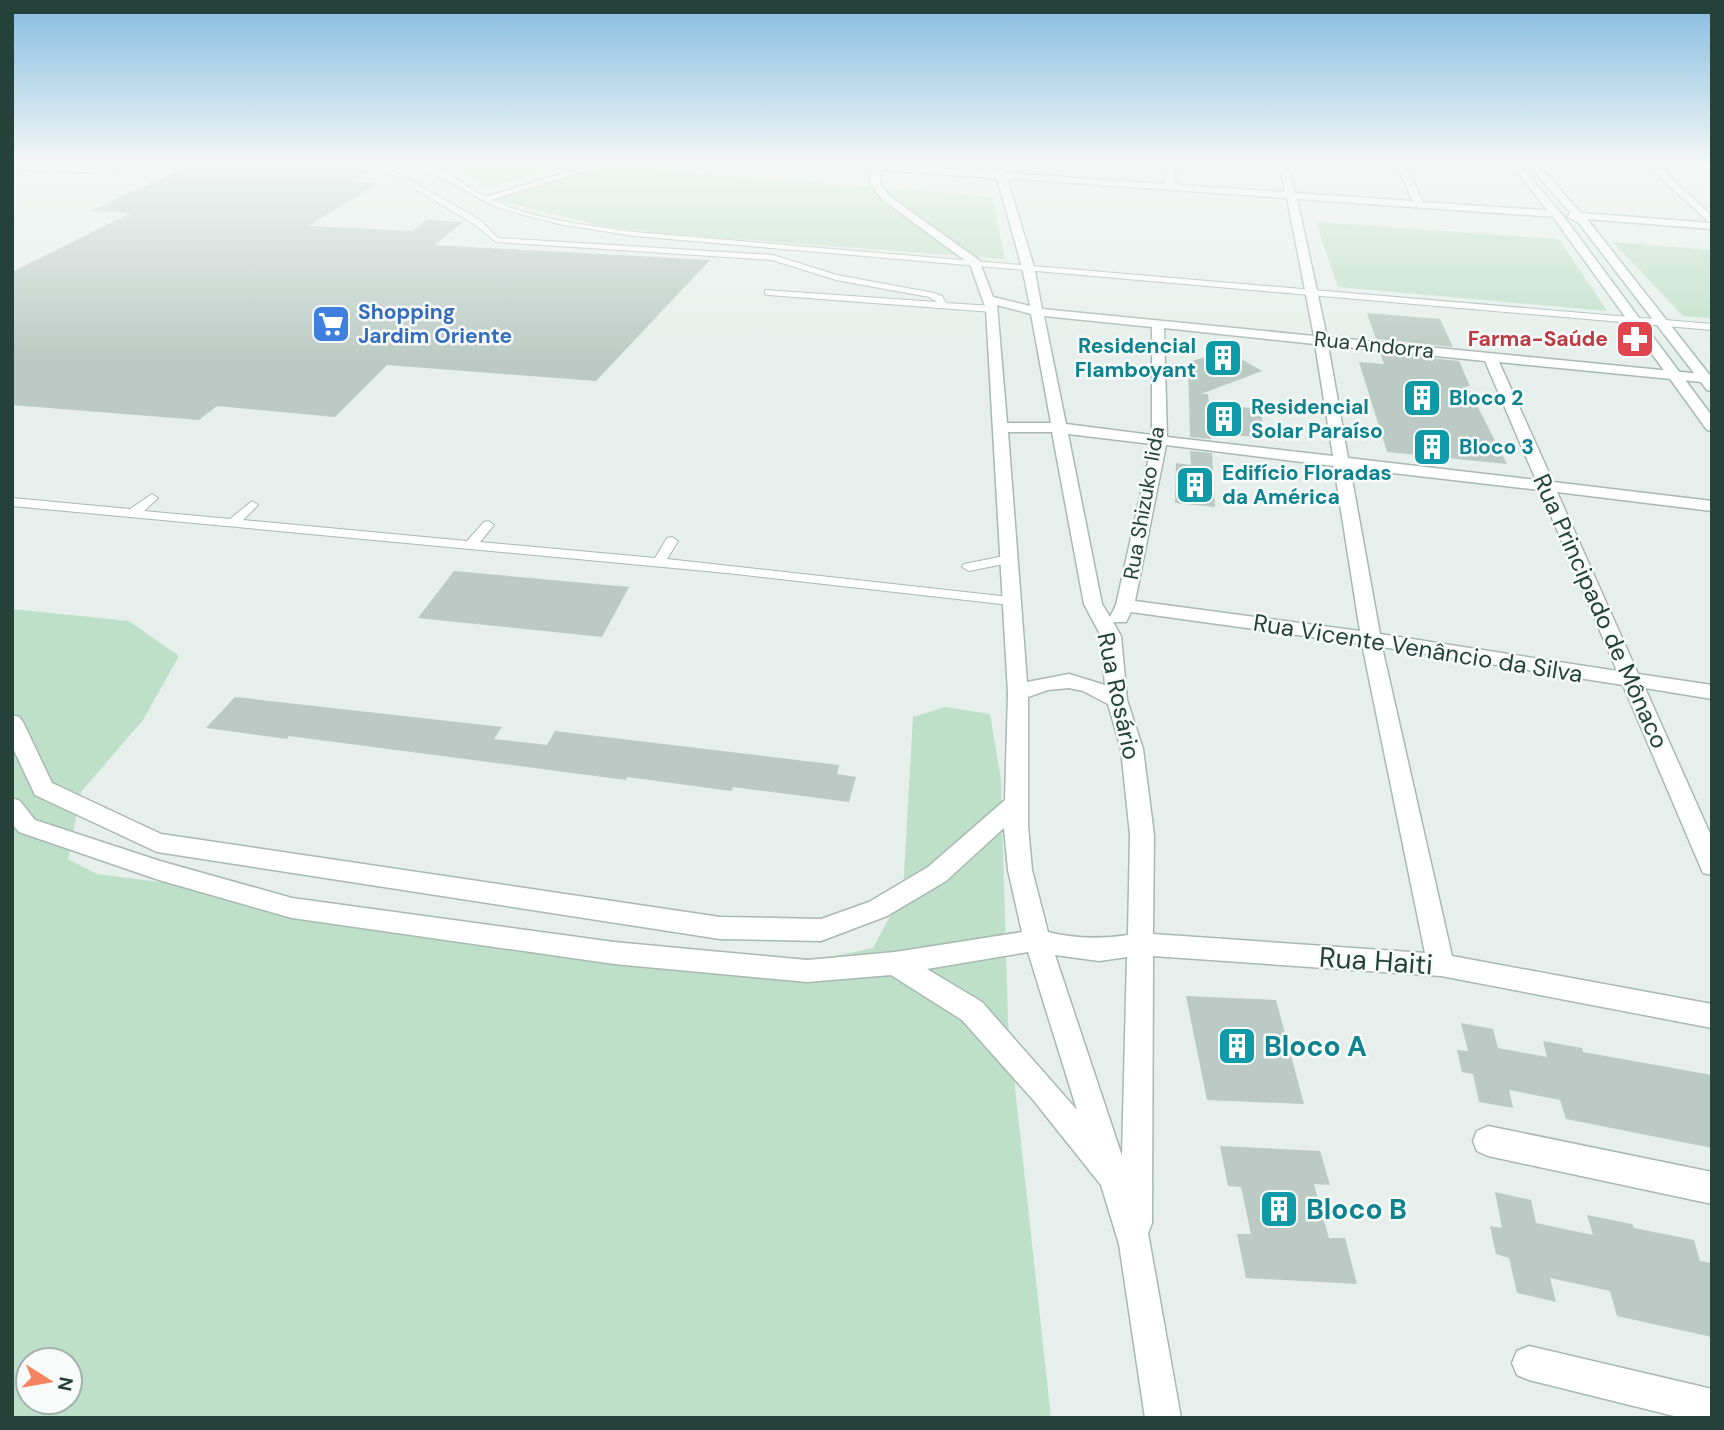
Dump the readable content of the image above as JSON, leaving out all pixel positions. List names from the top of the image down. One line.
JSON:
{"streets":{"street":["Rua Andorra","Rua Shizuko Iida","Rua Principado de Mônaco","Rua Vicente Venâncio da Silva","Rua Rosário","Rua Haiti"]},"crossings":[["Rua Andorra","Rua Shizuko Iida"],["Rua Andorra","Rua Principado de Mônaco"],["Rua Andorra","Rua Rosário"],["Rua Shizuko Iida","Rua Vicente Venâncio da Silva"],["Rua Shizuko Iida","Rua Rosário"],["Rua Principado de Mônaco","Rua Vicente Venâncio da Silva"],["Rua Rosário","Rua Haiti"]],"places":{"supermarket":["Shopping Jardim Oriente"],"pharmacy":["Farma-Saúde"],"building":["Residencial Flamboyant","Bloco 2","Residencial Solar Paraíso","Bloco 3","Edifício Floradas da América","Bloco A","Bloco B"]},"north":"right"}
